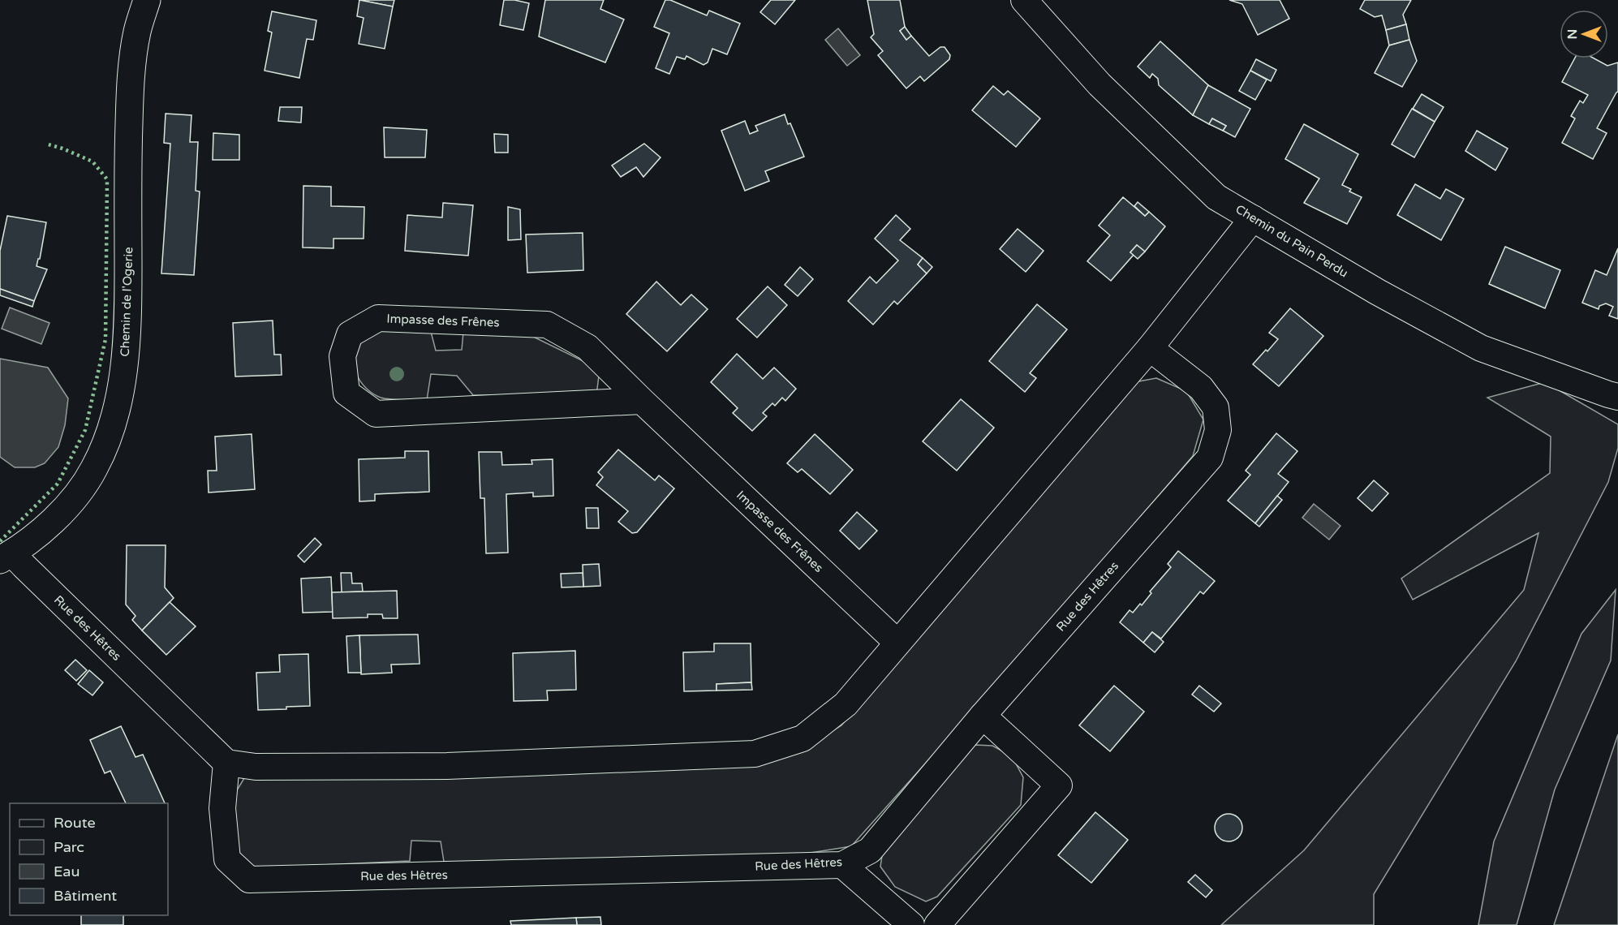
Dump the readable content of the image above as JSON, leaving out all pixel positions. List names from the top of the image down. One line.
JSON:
{"streets":{"street":["Chemin du Pain Perdu","Chemin de l'Ogerie","Impasse des Frênes","Rue des Hêtres"]},"crossings":[["Chemin de l'Ogerie","Rue des Hêtres"]],"legend":["Route","Parc","Eau","Bâtiment"],"north":"left"}
